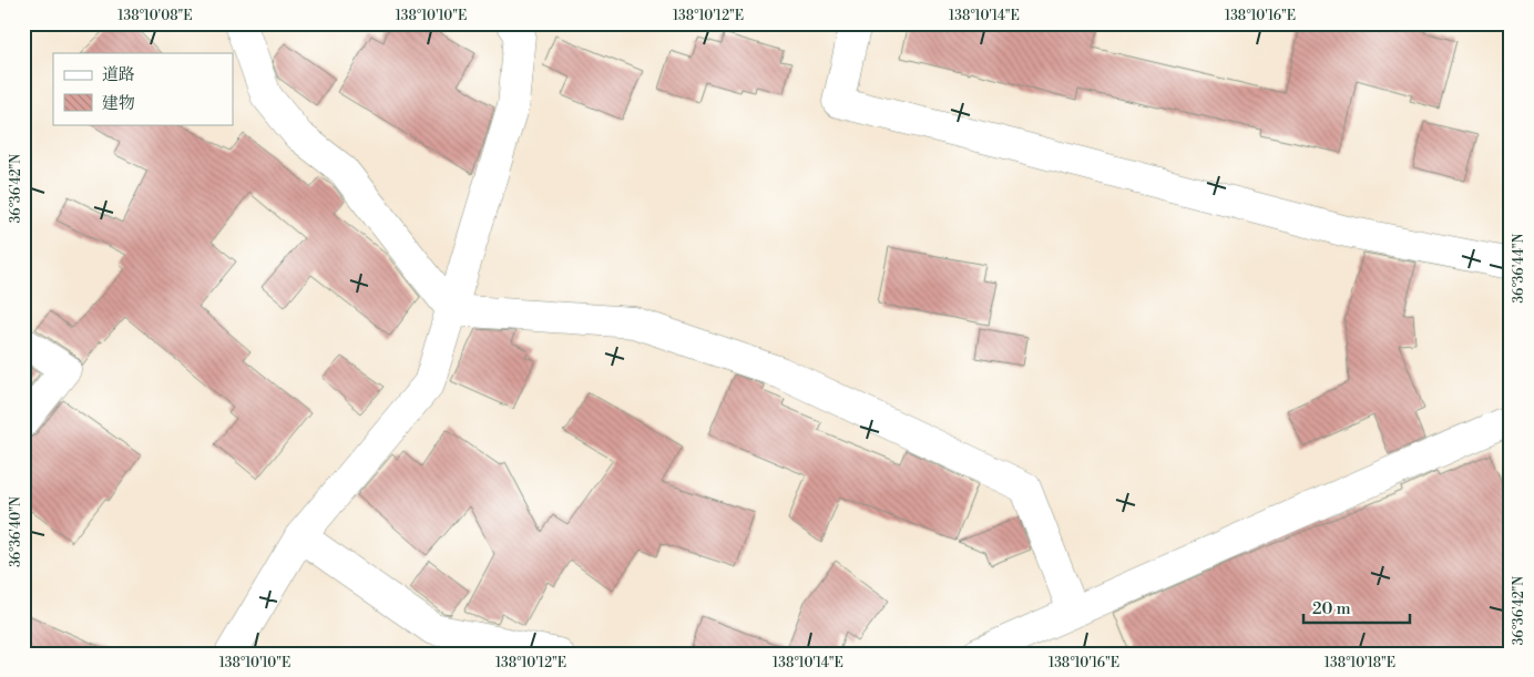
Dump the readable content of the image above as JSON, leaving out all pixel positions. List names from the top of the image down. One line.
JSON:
{"legend":["道路","建物"],"scale_bar":"20 m","coordinates":["138°10'08\"E","138°10'10\"E","138°10'12\"E","138°10'14\"E","138°10'16\"E","36°36'42\"N","36°36'44\"N","36°36'40\"N","138°10'18\"E"]}
